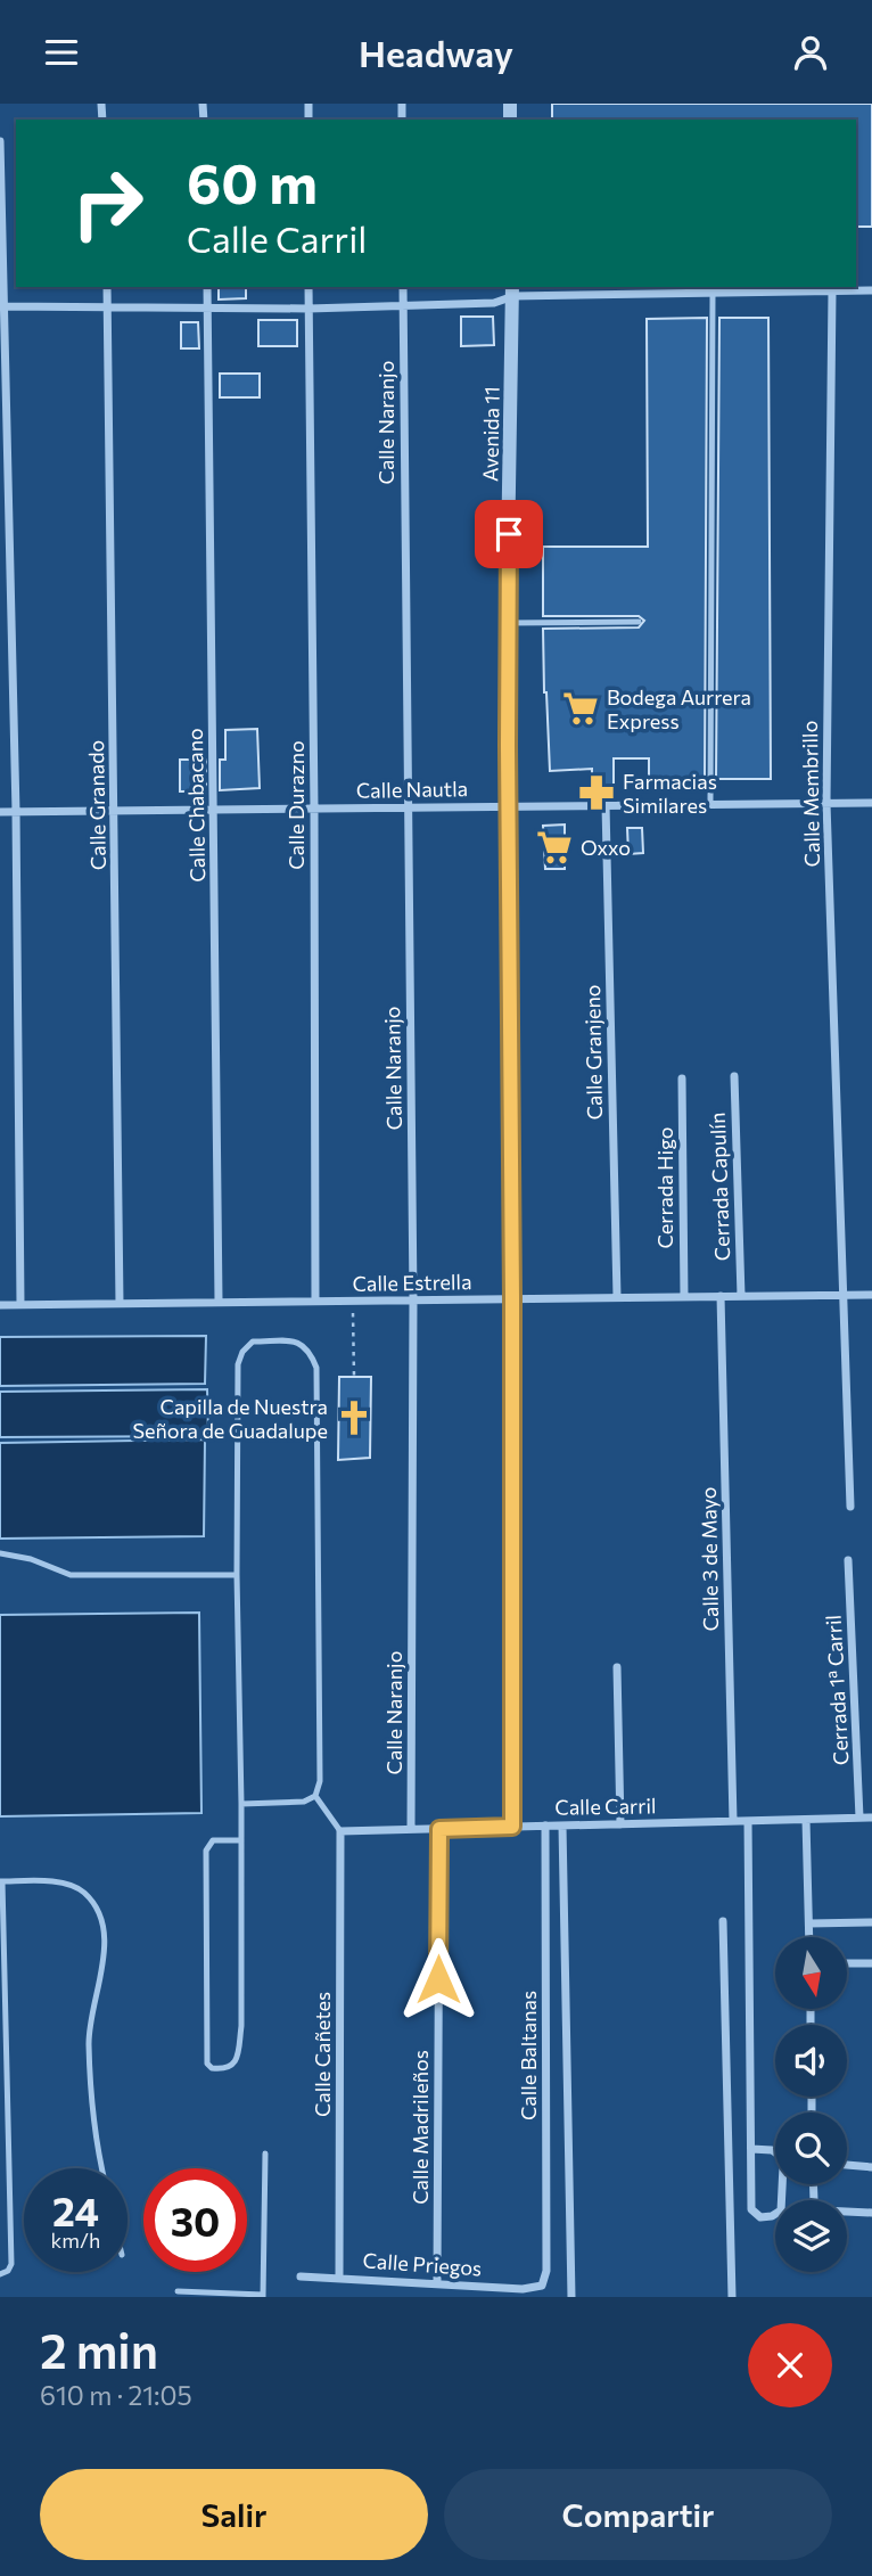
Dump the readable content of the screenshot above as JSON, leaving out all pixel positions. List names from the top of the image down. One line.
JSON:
{"streets":{"street":["Calle Naranjo","Avenida 11","Calle Nautla","Calle Membrillo","Calle Granado","Calle Chabacano","Calle Durazno","Calle Granjeno","Cerrada Capulín","Cerrada Higo","Calle Estrella","Calle 3 de Mayo","Cerrada 1ª Carril","Calle Carril","Calle Cañetes","Calle Baltanas","Calle Madrileños","Calle Priegos"]},"crossings":[["Calle Naranjo","Calle Nautla"],["Calle Naranjo","Calle Estrella"],["Calle Naranjo","Calle Carril"],["Avenida 11","Calle Nautla"],["Avenida 11","Calle Estrella"],["Avenida 11","Calle Carril"],["Calle Nautla","Calle Membrillo"],["Calle Nautla","Calle Granado"],["Calle Nautla","Calle Chabacano"],["Calle Nautla","Calle Durazno"],["Calle Nautla","Calle Granjeno"],["Calle Membrillo","Calle Estrella"],["Calle Granado","Calle Estrella"],["Calle Chabacano","Calle Estrella"],["Calle Durazno","Calle Estrella"],["Calle Granjeno","Calle Estrella"],["Cerrada Capulín","Calle Estrella"],["Cerrada Higo","Calle Estrella"],["Calle Estrella","Calle 3 de Mayo"],["Calle 3 de Mayo","Calle Carril"],["Cerrada 1ª Carril","Calle Carril"],["Calle Carril","Calle Cañetes"],["Calle Carril","Calle Baltanas"],["Calle Carril","Calle Madrileños"],["Calle Cañetes","Calle Priegos"],["Calle Baltanas","Calle Priegos"],["Calle Madrileños","Calle Priegos"]],"places":{"supermarket":["Bodega Aurrera Express","Oxxo"],"pharmacy":["Farmacias Similares"],"church":["Capilla de Nuestra Señora de Guadalupe"]},"north":"bottom","page":{"header":"Headway","turn":["60 m","Calle Carril"],"speed":"24 km/h","limit":"30","heading":["2 min","610 m · 21:05"],"buttons":["Salir","Compartir"]}}
